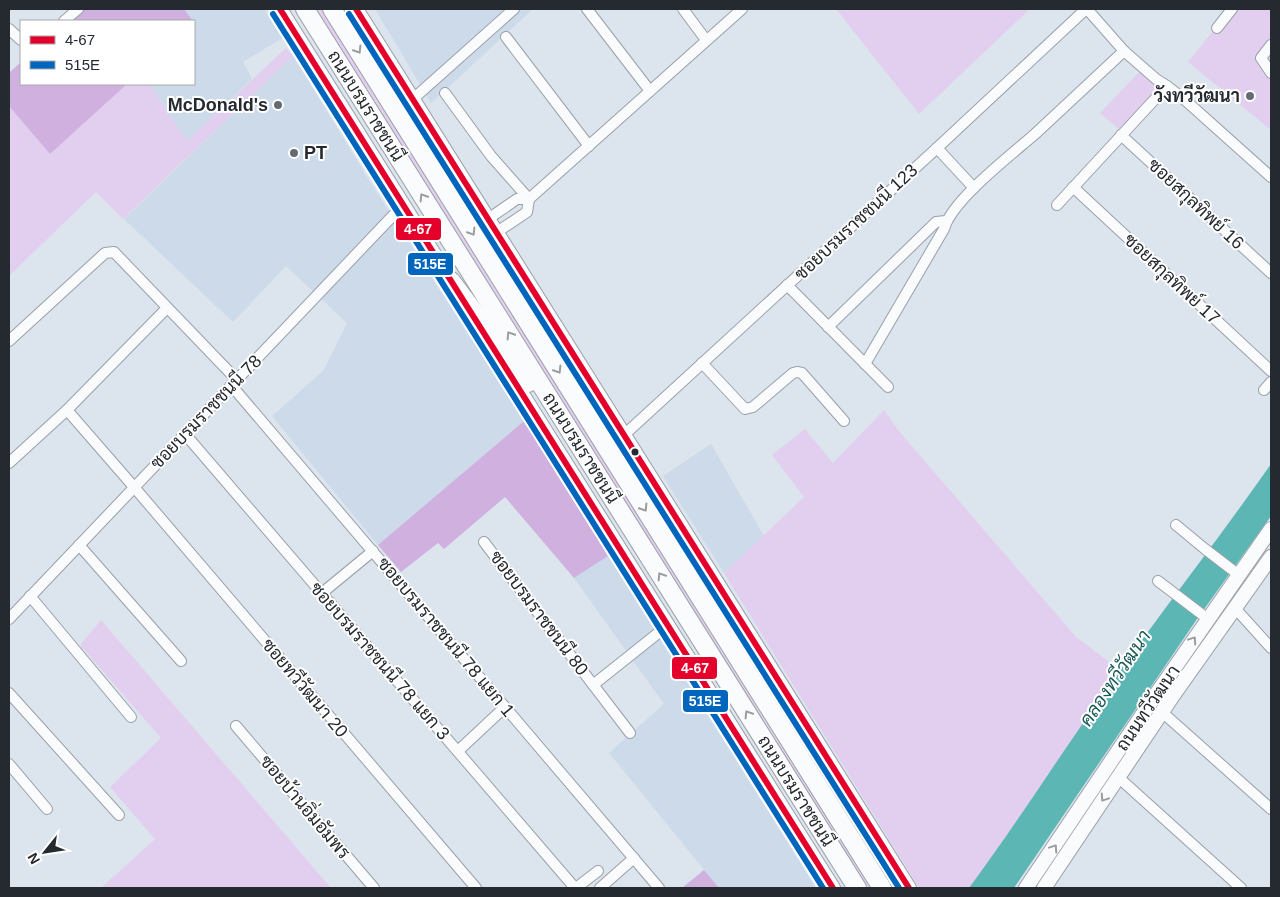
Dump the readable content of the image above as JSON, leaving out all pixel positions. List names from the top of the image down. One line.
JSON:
{"streets":{"highway":["ถนนบรมราชชนนี"],"main road":["ถนนทวีวัฒนา"],"street":["ซอยสกุลทิพย์ 16","ซอยบรมราชชนนี 123","ซอยสกุลทิพย์ 17","ซอยบรมราชชนนี 78","ซอยบรมราชชนนี 80","ซอยบรมราชชนนี 78 แยก 1","ซอยบรมราชชนนี 78 แยก 3","ซอยทวีวัฒนา 20","ซอยบ้านอิ่มอัมพร"]},"crossings":[["ซอยบรมราชชนนี 78","ซอยบรมราชชนนี 78 แยก 1"],["ซอยบรมราชชนนี 78","ซอยบรมราชชนนี 78 แยก 3"],["ซอยบรมราชชนนี 78","ซอยทวีวัฒนา 20"]],"water":["คลองทวีวัฒนา"],"places":["วังทวีวัฒนา","McDonald's","PT"],"lines":["transit line 4-67","transit line 515E"],"legend":["4-67","515E"],"north":"bottom left"}
